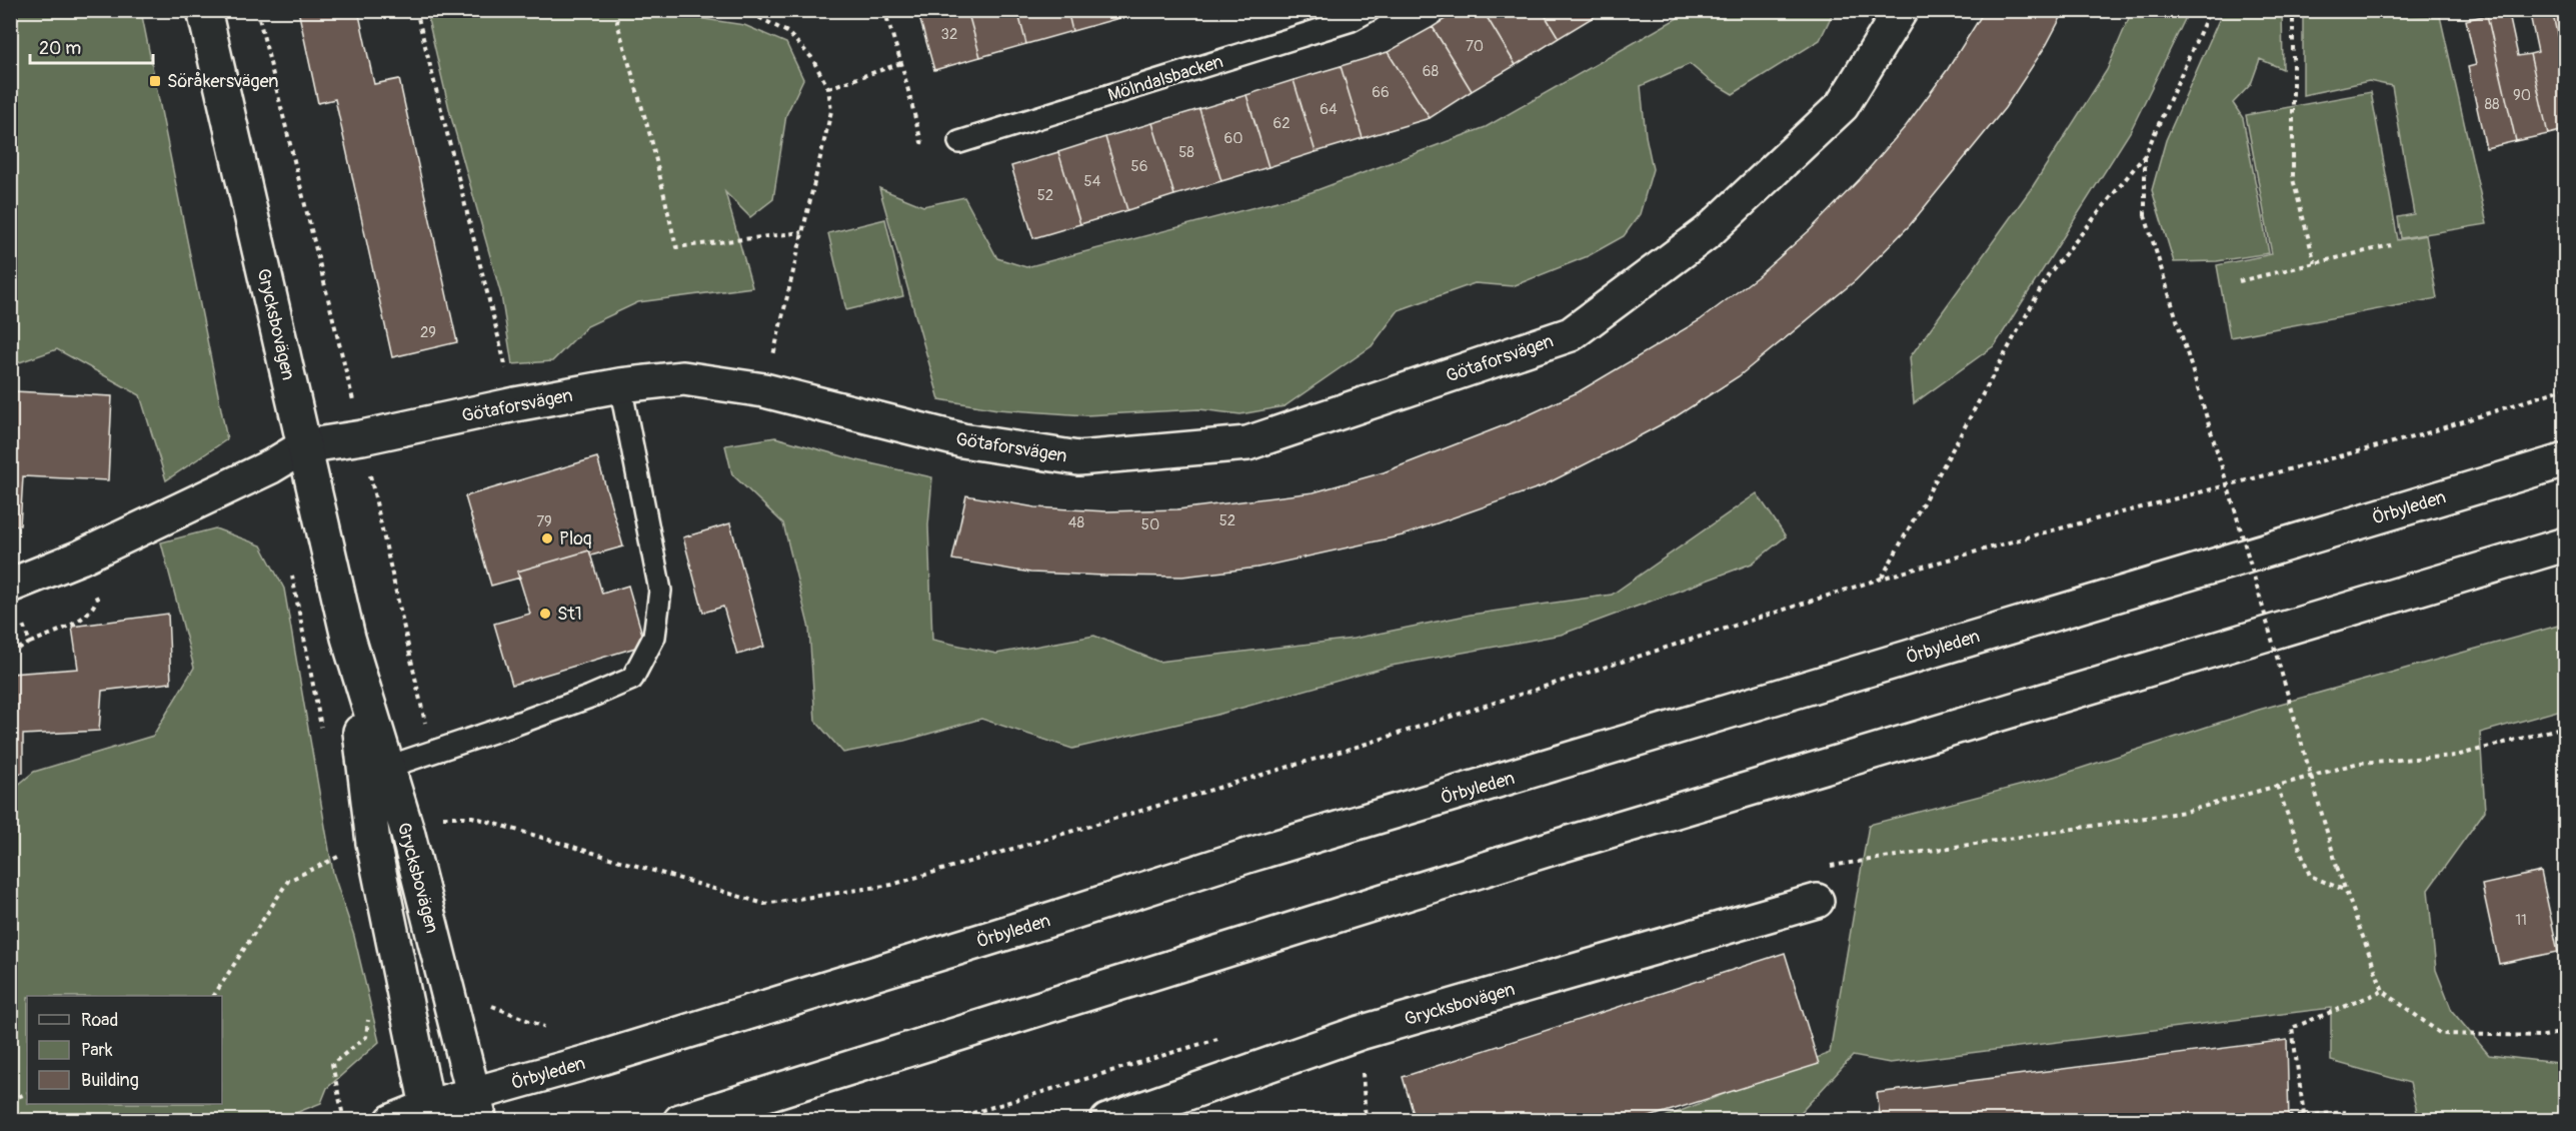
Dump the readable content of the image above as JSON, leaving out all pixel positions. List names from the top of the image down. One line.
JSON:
{"streets":{"street":["Grycksbovägen","Götaforsvägen","Örbyleden"],"lane":["Mölndalsbacken"]},"crossings":[["Grycksbovägen","Götaforsvägen"],["Grycksbovägen","Örbyleden"]],"places":{"transit":["Söråkersvägen"],"other":["Ploq","St1"]},"house_numbers":["32","70","68","66","90","88","64","62","60","58","56","54","52","29","52","79","48","50","11"],"legend":["Road","Park","Building"],"scale_bar":"20 m"}
